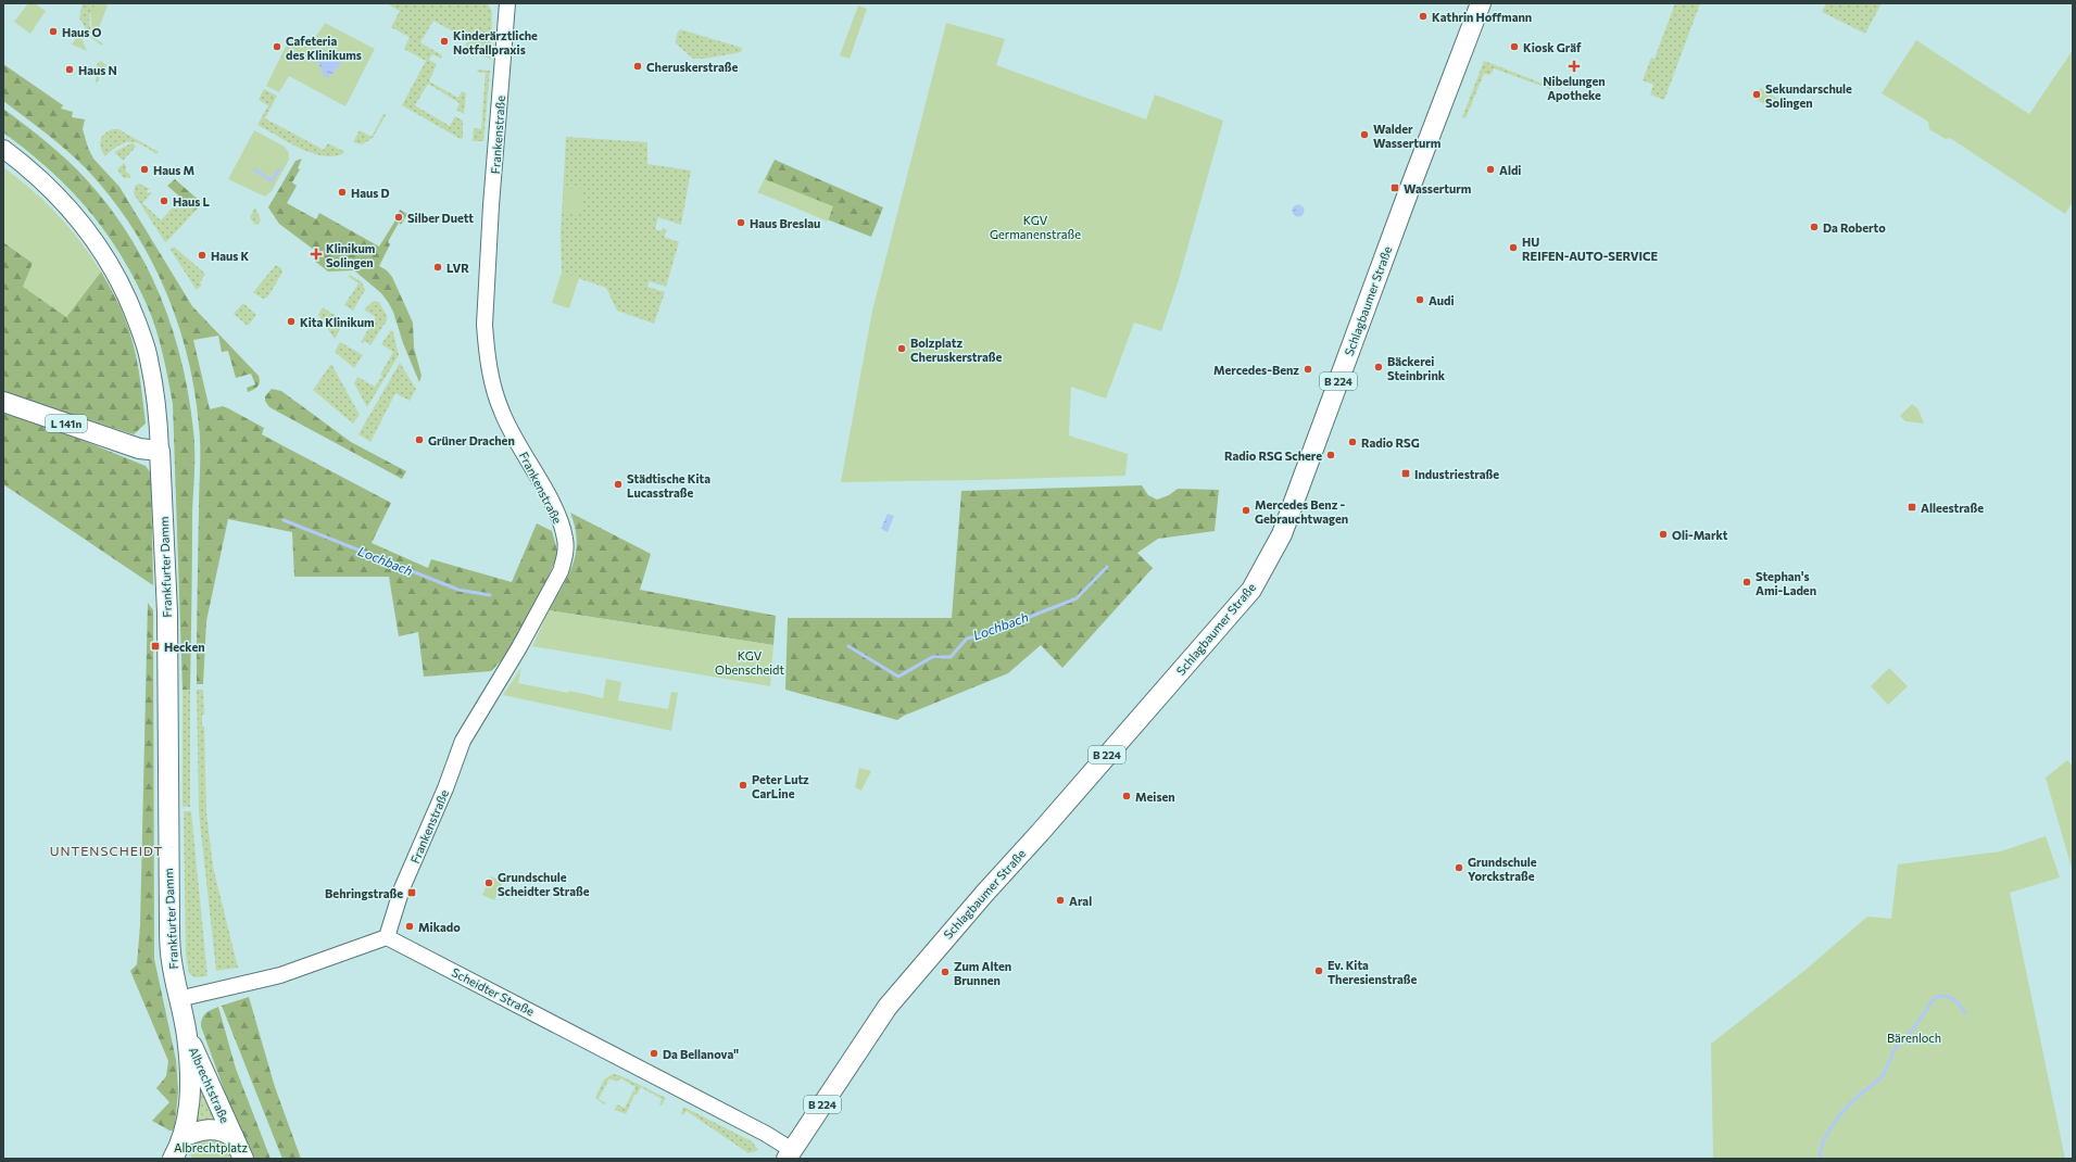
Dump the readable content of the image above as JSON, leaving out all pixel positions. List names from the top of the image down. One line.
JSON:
{"streets":{"main road":["Schlagbaumer Straße","B 224","L 141n","Frankfurter Damm","Albrechtstraße"],"street":["Frankenstraße","Scheidter Straße"]},"crossings":[["Frankenstraße","Scheidter Straße"],["Schlagbaumer Straße","Scheidter Straße"],["L 141n","Frankfurter Damm"],["Frankfurter Damm","Albrechtstraße"]],"districts":["UNTENSCHEIDT"],"water":["Lochbach"],"parks":["KGV Germanenstraße","KGV Obenscheidt","Bärenloch","Albrechtplatz"],"places":{"other":["Kathrin Hoffmann","Haus O","Kinderärztliche Notfallpraxis","Cafeteria des Klinikums","Kiosk Gräf","Cheruskerstraße","Haus N","Sekundarschule Solingen","Walder Wasserturm","Haus M","Aldi","Haus D","Haus L","Silber Duett","Haus Breslau","Da Roberto","HU REIFEN-AUTO-SERVICE","Haus K","LVR","Audi","Kita Klinikum","Bolzplatz Cheruskerstraße","Bäckerei Steinbrink","Mercedes-Benz","Grüner Drachen","Radio RSG","Radio RSG Schere","Städtische Kita Lucasstraße","Mercedes Benz - Gebrauchtwagen","Oli-Markt","Stephan's Ami-Laden","Peter Lutz CarLine","Meisen","Grundschule Yorckstraße","Grundschule Scheidter Straße","Aral","Mikado","Ev. Kita Theresienstraße","Zum Alten Brunnen","Da Bellanova\""],"health":["Nibelungen Apotheke","Klinikum Solingen"],"transit":["Wasserturm","Industriestraße","Alleestraße","Hecken","Behringstraße"]}}
